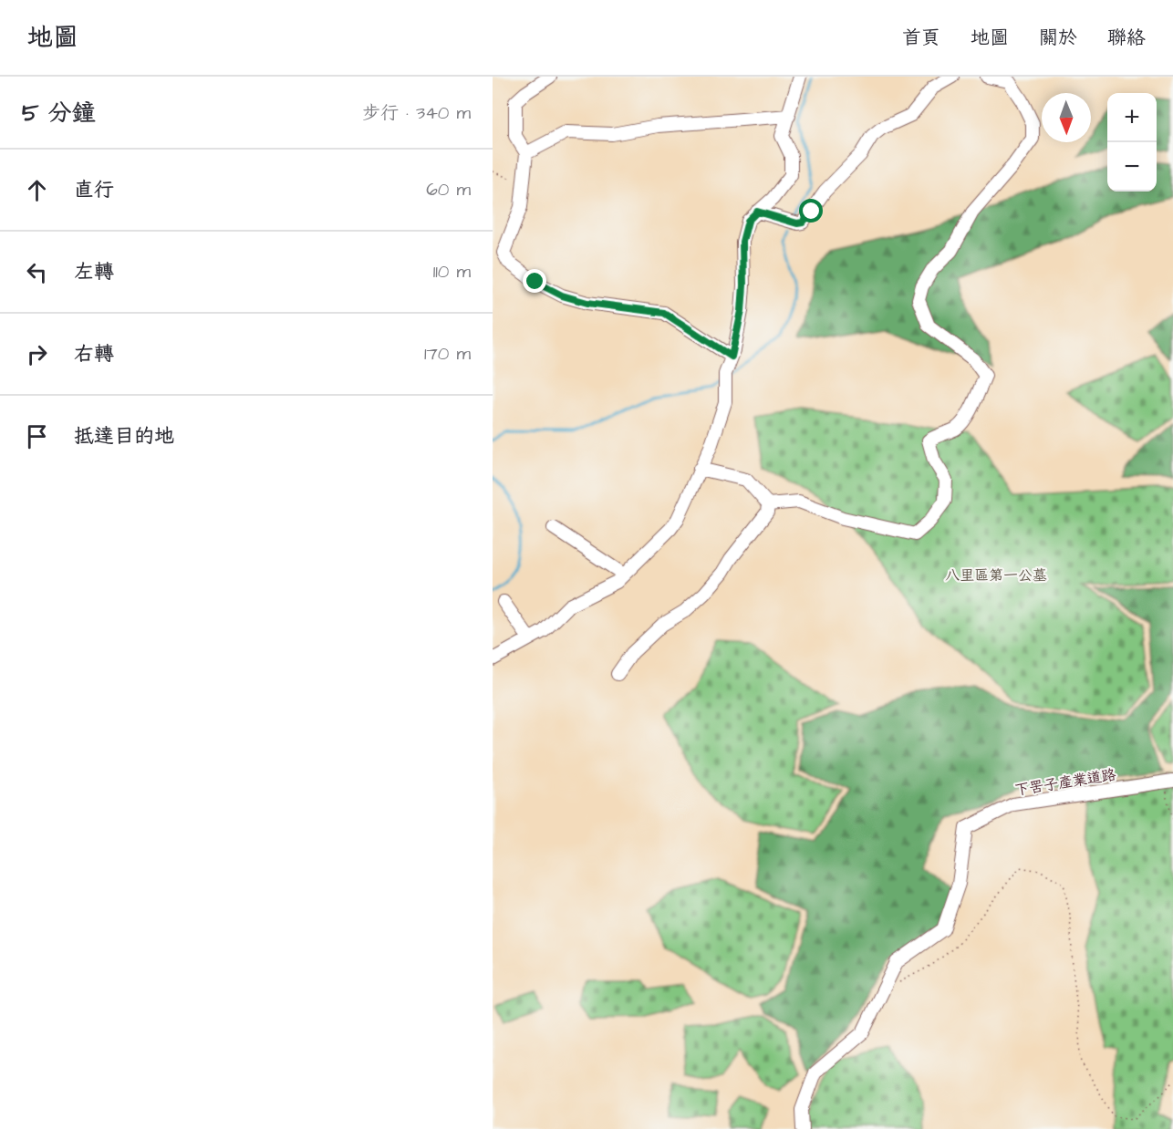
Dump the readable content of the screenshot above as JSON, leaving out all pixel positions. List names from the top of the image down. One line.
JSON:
{"streets":{"street":["下罟子產業道路"]},"parks":["八里區第一公墓"],"north":"bottom","page":{"header":"地圖","nav":["首頁","地圖","關於","聯絡"],"heading":["5 分鐘","步行 · 340 m"],"map_buttons":["+","−"],"list":[["直行","60 m"],["左轉","110 m"],["右轉","170 m"],"抵達目的地"]}}
